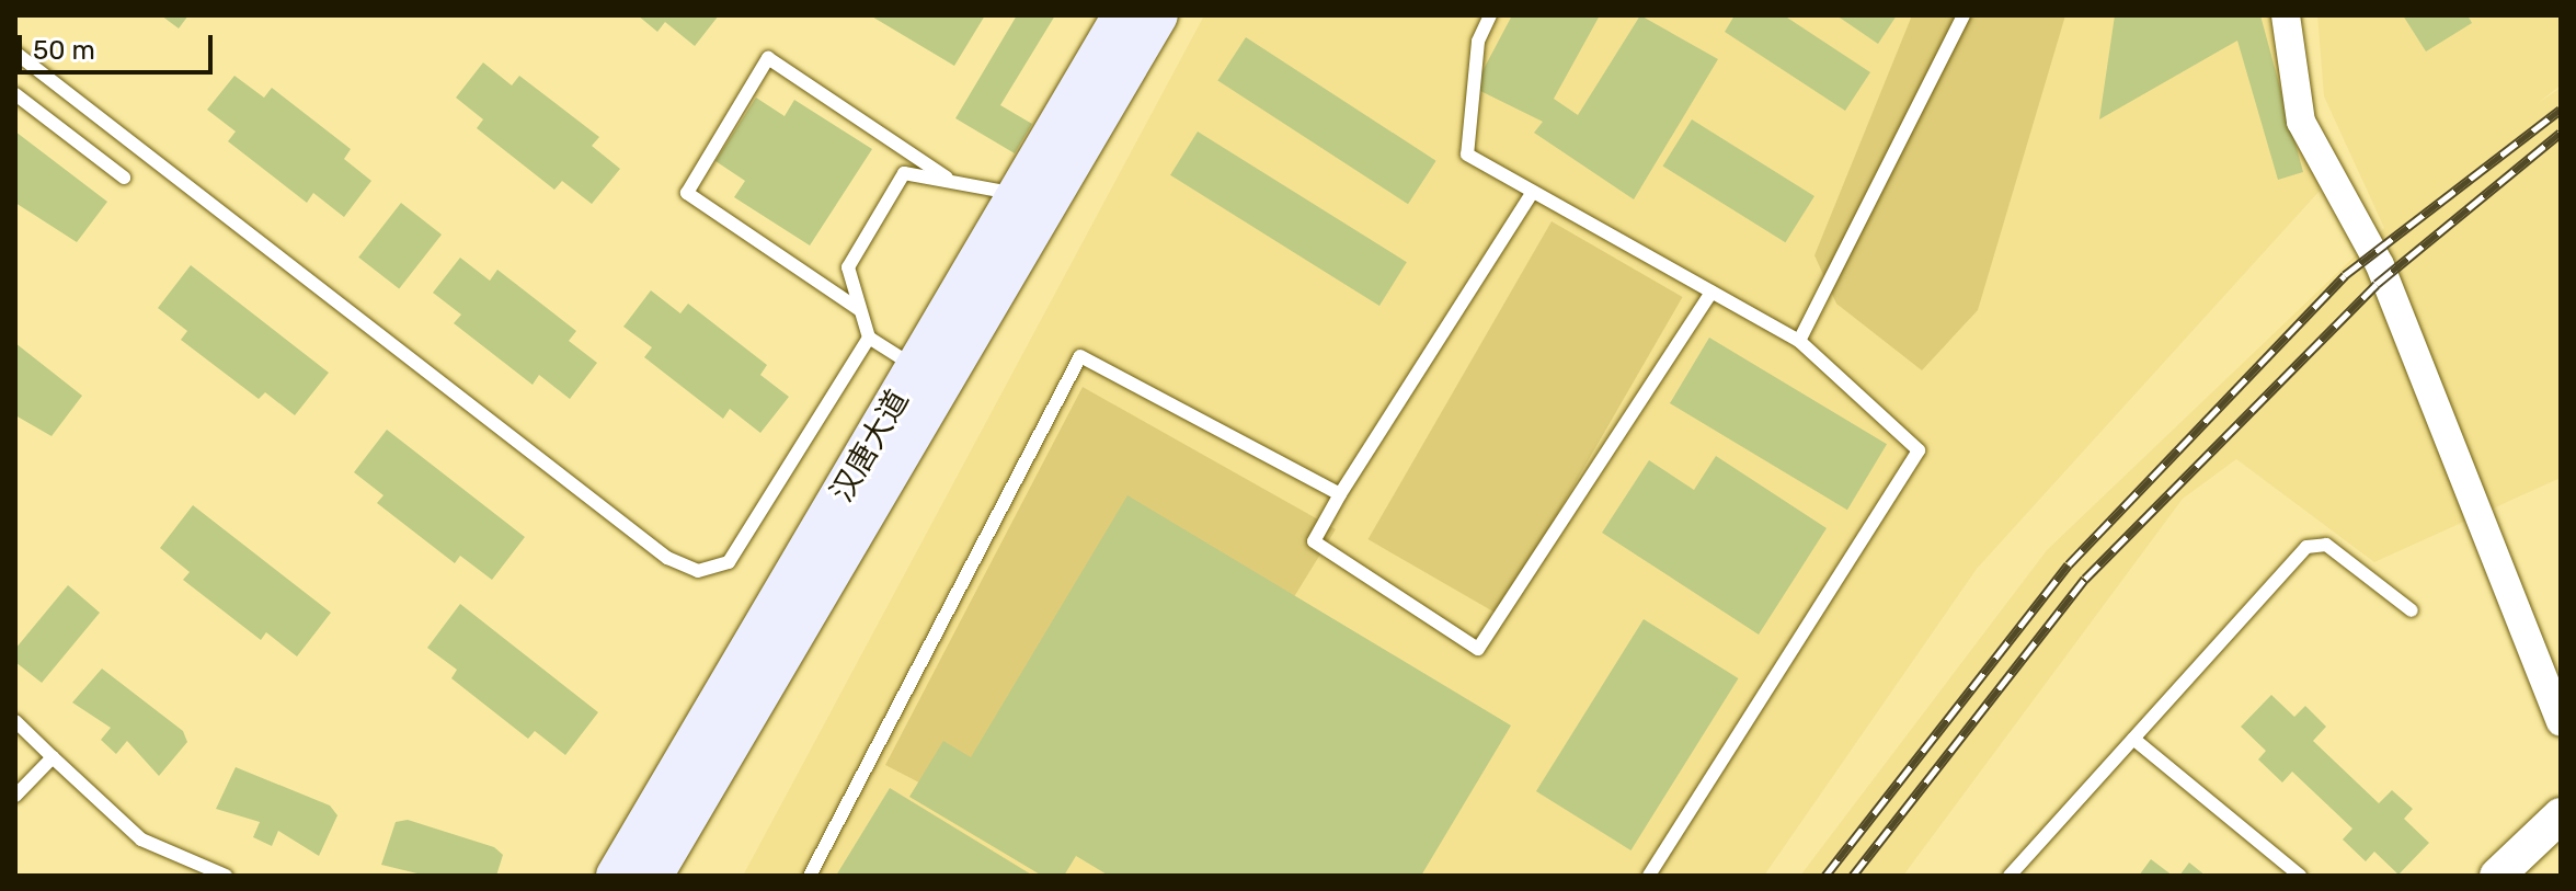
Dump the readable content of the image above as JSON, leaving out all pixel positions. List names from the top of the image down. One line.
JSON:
{"streets":{"main road":["汉唐大道"]},"scale_bar":"50 m"}
